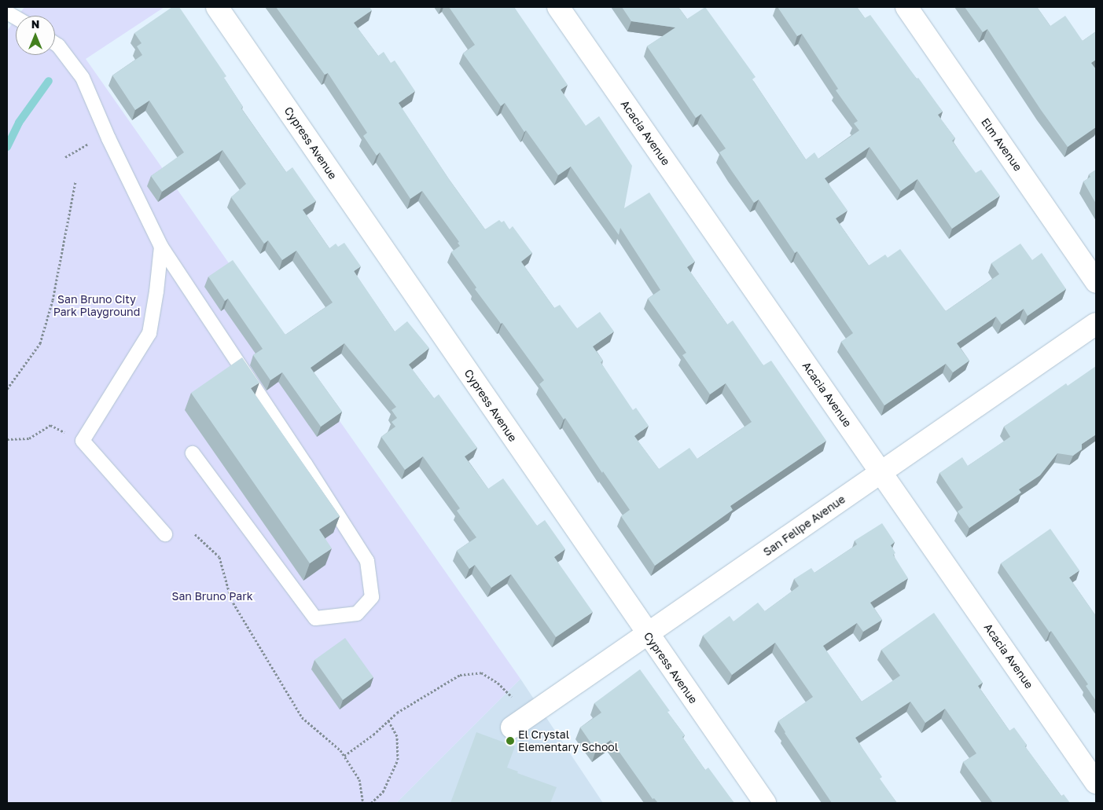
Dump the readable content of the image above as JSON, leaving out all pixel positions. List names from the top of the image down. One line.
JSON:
{"streets":{"street":["Acacia Avenue","Cypress Avenue","Elm Avenue","San Felipe Avenue"]},"crossings":[["Acacia Avenue","San Felipe Avenue"],["Cypress Avenue","San Felipe Avenue"]],"parks":["San Bruno City Park Playground","San Bruno Park"],"places":["El Crystal Elementary School"],"north":"top"}
